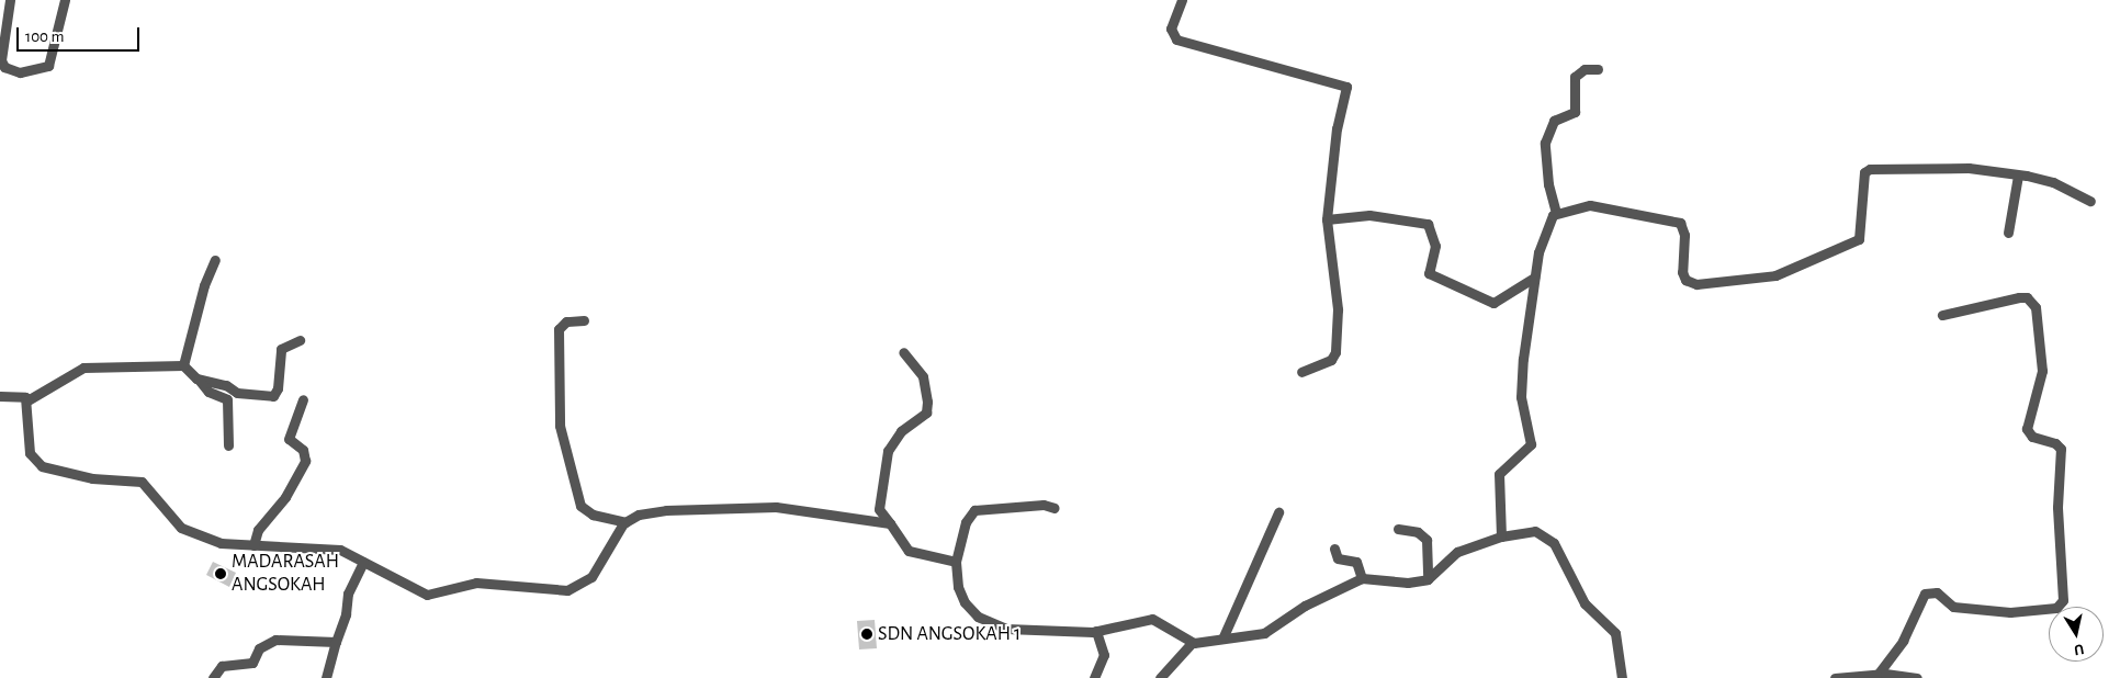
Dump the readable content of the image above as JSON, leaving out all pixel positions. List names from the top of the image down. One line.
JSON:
{"places":["MADARASAH ANGSOKAH","SDN ANGSOKAH 1"],"scale_bar":"100 m","north":"bottom"}
